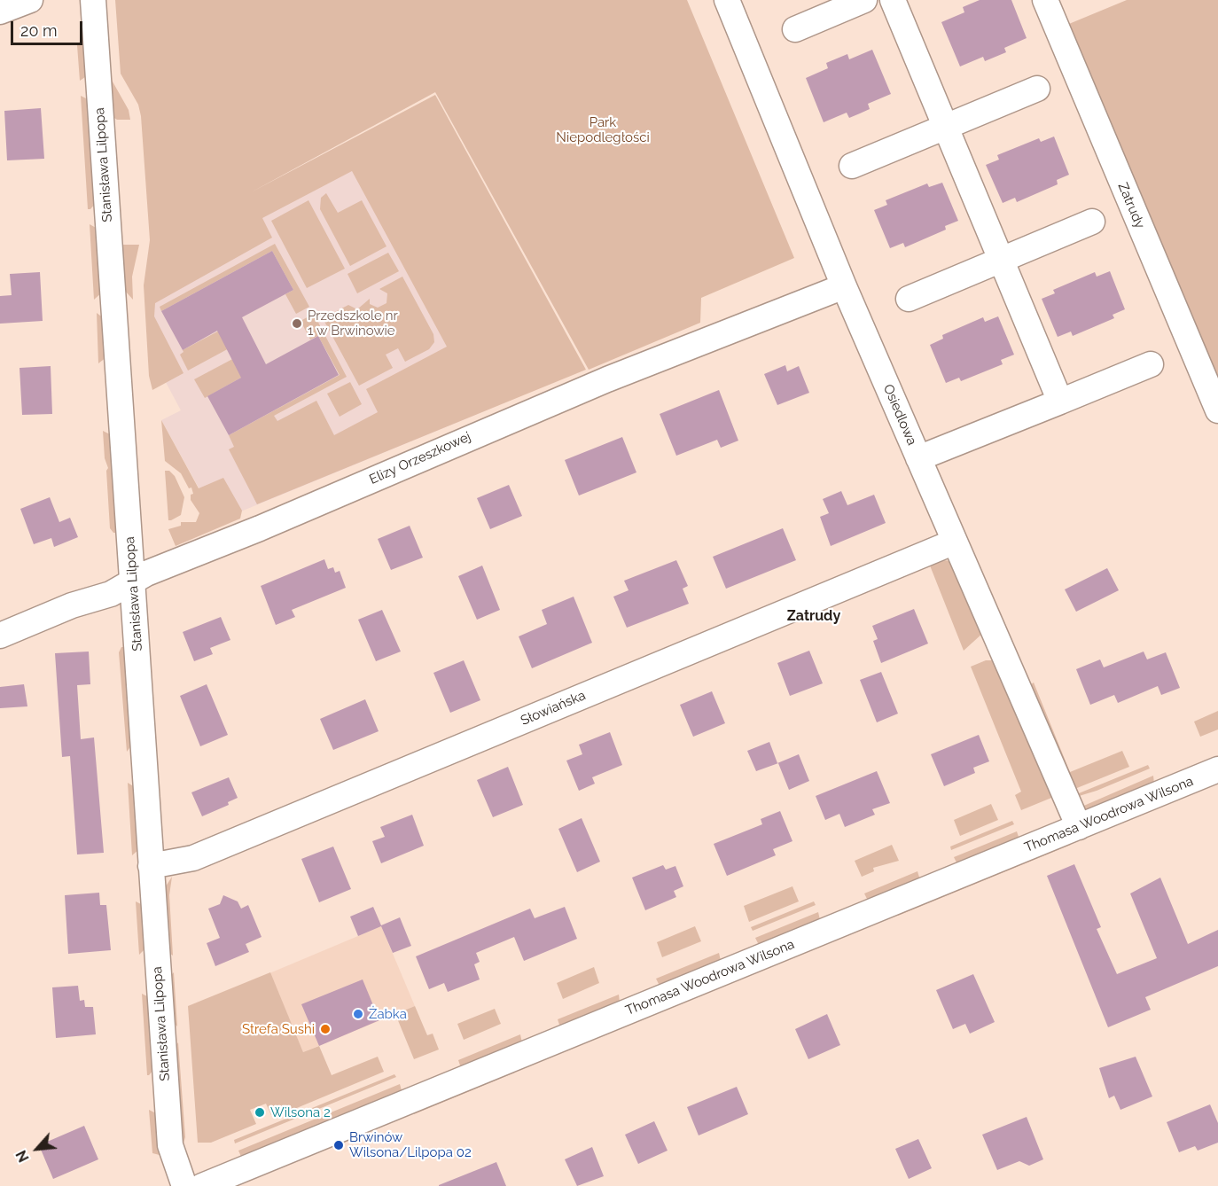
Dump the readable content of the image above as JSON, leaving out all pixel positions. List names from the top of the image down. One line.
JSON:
{"streets":{"street":["Stanisława Lilpopa","Zatrudy","Osiedlowa","Elizy Orzeszkowej","Słowiańska","Thomasa Woodrowa Wilsona"]},"crossings":[["Stanisława Lilpopa","Elizy Orzeszkowej"],["Stanisława Lilpopa","Słowiańska"],["Osiedlowa","Elizy Orzeszkowej"],["Osiedlowa","Słowiańska"],["Osiedlowa","Thomasa Woodrowa Wilsona"]],"districts":["Zatrudy"],"parks":["Park Niepodległości"],"places":["Przedszkole nr 1 w Brwinowie","Żabka","Strefa Sushi","Wilsona 2","Brwinów Wilsona/Lilpopa 02"],"scale_bar":"20 m","north":"bottom left"}
